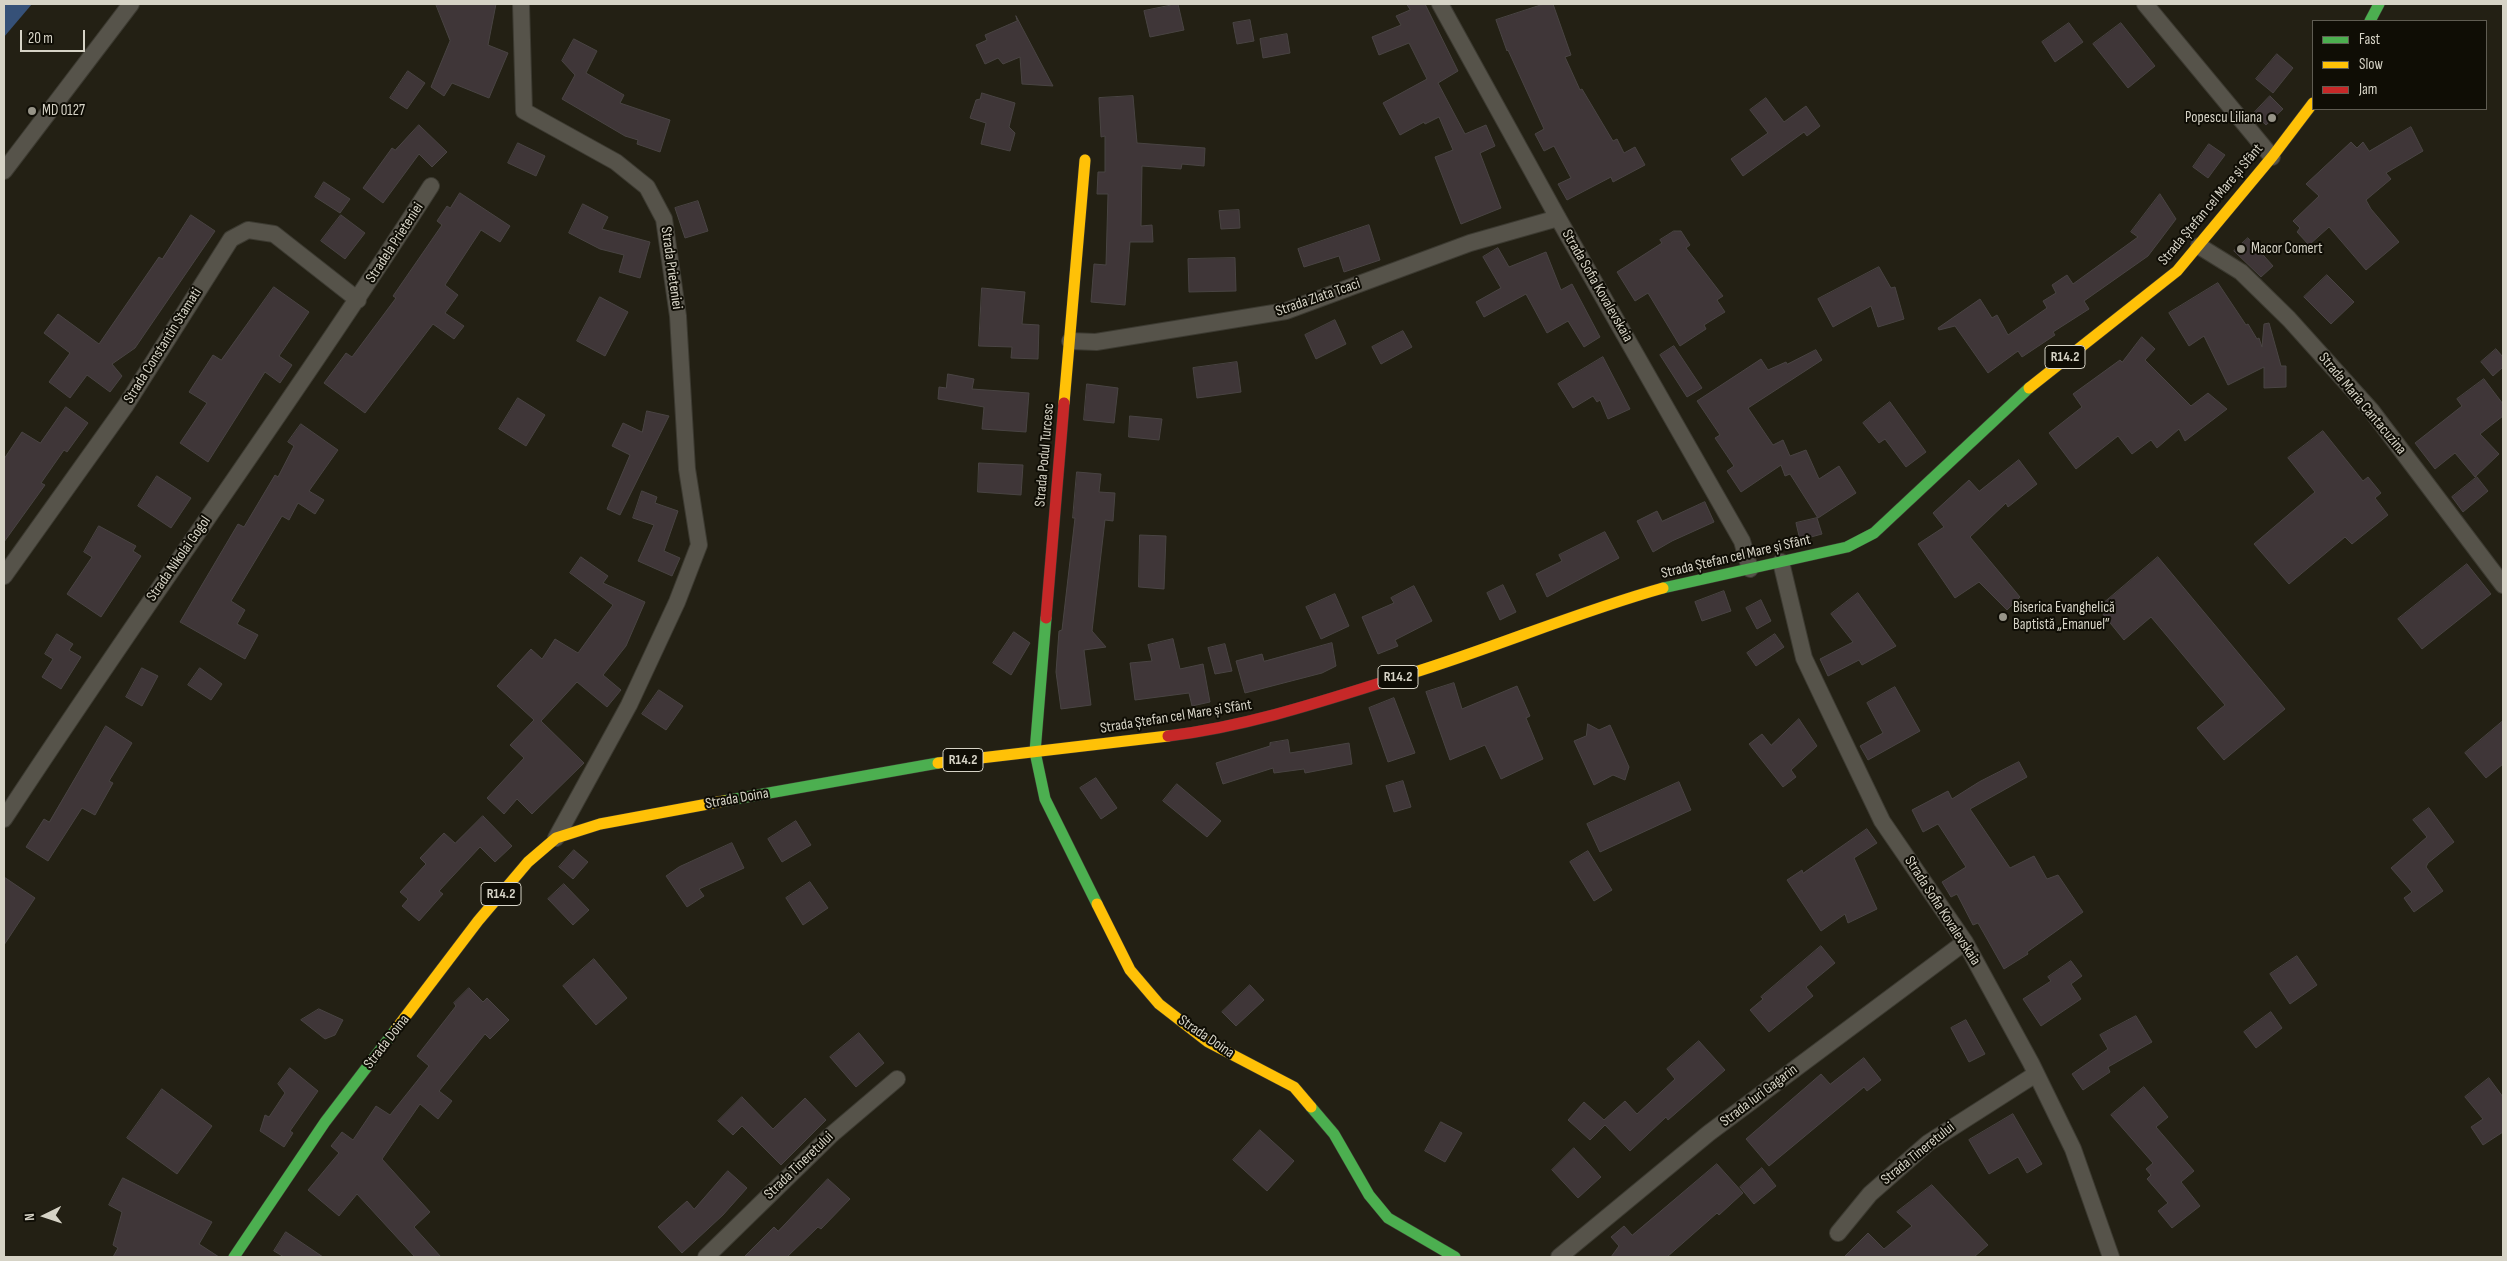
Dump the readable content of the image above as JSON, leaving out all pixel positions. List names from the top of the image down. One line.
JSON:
{"streets":{"main road":["Strada Ștefan cel Mare și Sfânt","R14.2","Strada Podul Turcesc","Strada Doina"],"street":["Stradela Prieteniei","Strada Prieteniei","Strada Sofia Kovalevskaia","Strada Zlata Tcaci","Strada Constantin Stamati","Strada Maria Cantacuzina","Strada Nikolai Gogol","Strada Iuri Gagarin","Strada Tineretului"]},"crossings":[["Strada Ștefan cel Mare și Sfânt","Strada Sofia Kovalevskaia"],["Strada Ștefan cel Mare și Sfânt","Strada Maria Cantacuzina"],["Strada Ștefan cel Mare și Sfânt","Strada Podul Turcesc"],["Strada Ștefan cel Mare și Sfânt","Strada Doina"],["Stradela Prieteniei","Strada Constantin Stamati"],["Stradela Prieteniei","Strada Nikolai Gogol"],["Strada Prieteniei","Strada Doina"],["Strada Sofia Kovalevskaia","Strada Zlata Tcaci"],["Strada Sofia Kovalevskaia","Strada Iuri Gagarin"],["Strada Sofia Kovalevskaia","Strada Tineretului"],["Strada Zlata Tcaci","Strada Podul Turcesc"],["Strada Constantin Stamati","Strada Nikolai Gogol"],["Strada Podul Turcesc","Strada Doina"]],"places":["MD 0127","Popescu Liliana","Macor Comert","Biserica Evanghelică Baptistă „Emanuel”"],"legend":["Fast","Slow","Jam"],"scale_bar":"20 m","north":"left"}
